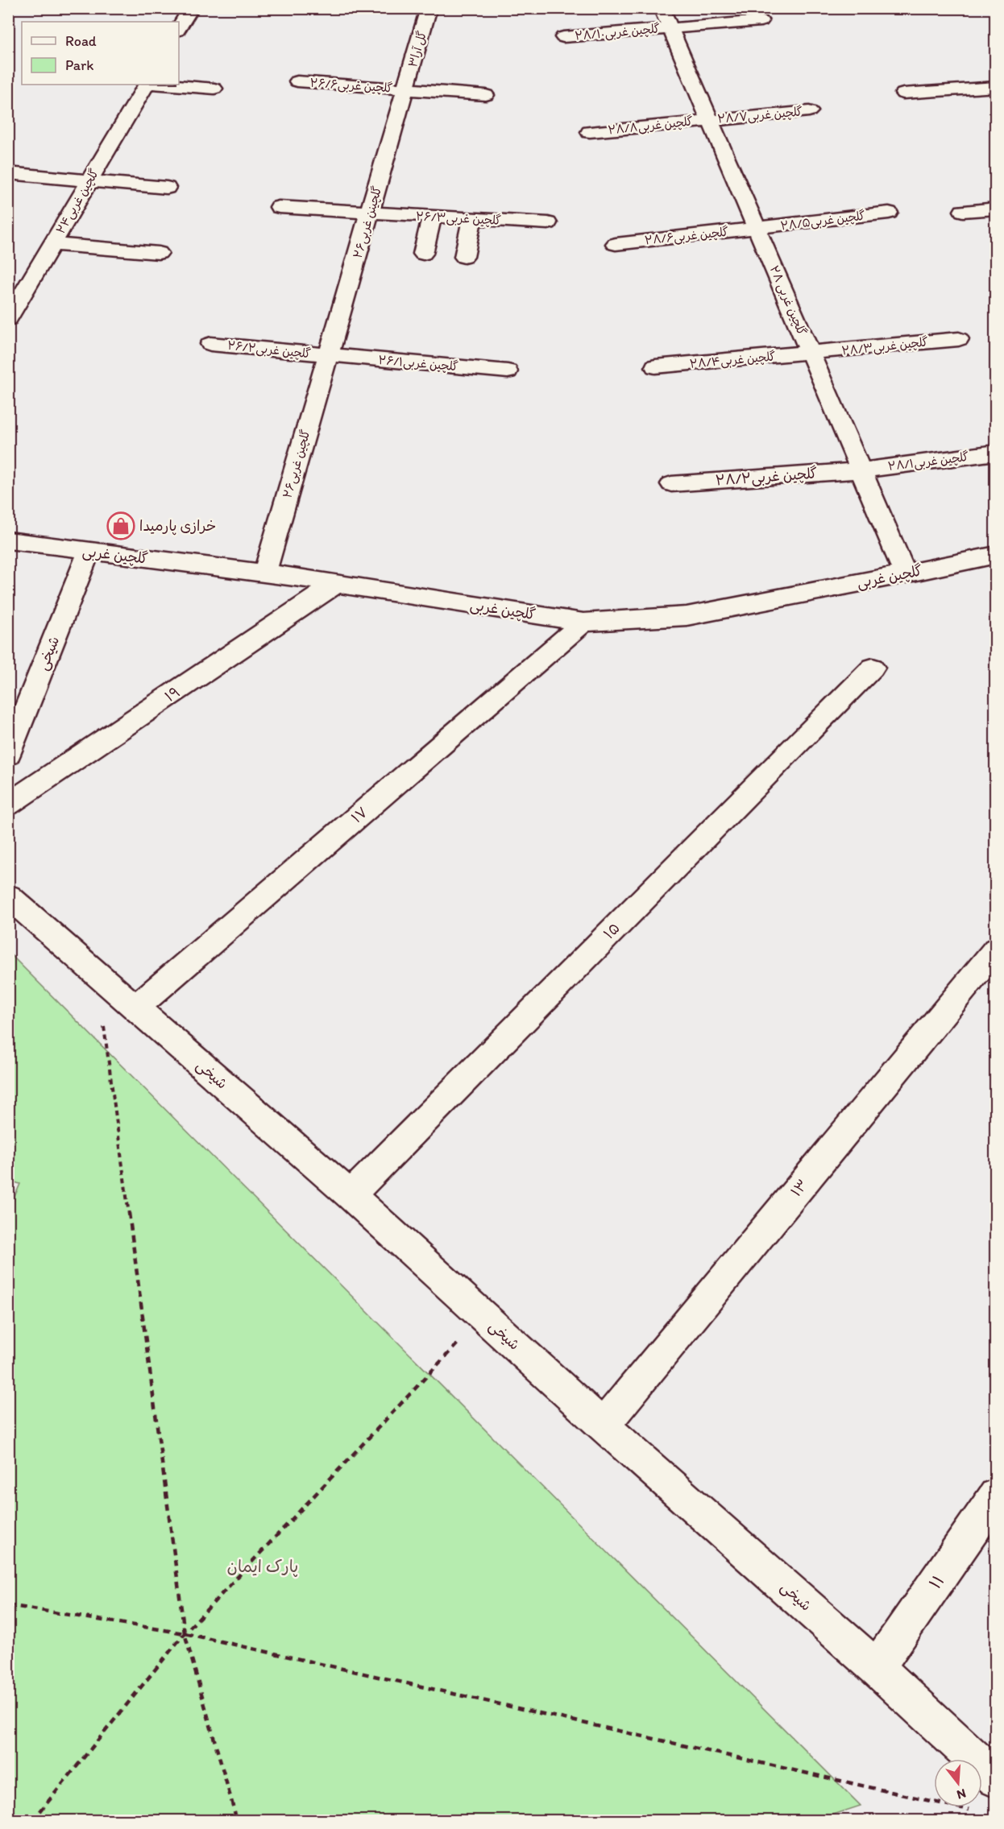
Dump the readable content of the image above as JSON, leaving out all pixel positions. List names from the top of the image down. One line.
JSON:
{"streets":{"street":["گلچین غربی۲۸/۱۰","گل آرا۳","گلچین غربی۲۶/۶","گلچین غربی۲۸/۷","گلچین غربی۲۸/۸","گلچین غربی۲۴","گلچین غربی۲۶/۳","گلچین غربی۲۸/۵","گلچینن غربی۲۶","گلچین غربی۲۸/۶","گلچین غربی ۲۸","گلچین غربی۲۸/۳","گلچین غربی۲۶/۲","گلچین غربی۲۸/۴","گلچین غربی۲۶/۱","گلچین غربی۲۸/۱","گلچین غربی۲۶","گلچین غربی۲۸/۲","گلچین غربی","شیخی","۱۹","۱۷","۱۵","۱۳","۱۱"]},"crossings":[["گلچین غربی۲۸/۱۰","گلچین غربی ۲۸"],["گل آرا۳","گلچین غربی۲۶/۶"],["گل آرا۳","گلچینن غربی۲۶"],["گلچین غربی۲۶/۶","گلچینن غربی۲۶"],["گلچین غربی۲۸/۷","گلچین غربی۲۸/۸"],["گلچین غربی۲۸/۷","گلچین غربی ۲۸"],["گلچین غربی۲۸/۸","گلچین غربی ۲۸"],["گلچین غربی۲۶/۳","گلچینن غربی۲۶"],["گلچین غربی۲۸/۵","گلچین غربی۲۸/۶"],["گلچین غربی۲۸/۵","گلچین غربی ۲۸"],["گلچینن غربی۲۶","گلچین غربی۲۶/۲"],["گلچینن غربی۲۶","گلچین غربی۲۶/۱"],["گلچینن غربی۲۶","گلچین غربی۲۶"],["گلچین غربی۲۸/۶","گلچین غربی ۲۸"],["گلچین غربی ۲۸","گلچین غربی۲۸/۳"],["گلچین غربی ۲۸","گلچین غربی۲۸/۴"],["گلچین غربی ۲۸","گلچین غربی۲۸/۱"],["گلچین غربی ۲۸","گلچین غربی۲۸/۲"],["گلچین غربی ۲۸","گلچین غربی"],["گلچین غربی۲۸/۳","گلچین غربی۲۸/۴"],["گلچین غربی۲۶/۲","گلچین غربی۲۶/۱"],["گلچین غربی۲۶/۲","گلچین غربی۲۶"],["گلچین غربی۲۶/۱","گلچین غربی۲۶"],["گلچین غربی۲۸/۱","گلچین غربی۲۸/۲"],["گلچین غربی۲۶","گلچین غربی"],["گلچین غربی","شیخی"],["گلچین غربی","۱۹"],["گلچین غربی","۱۷"],["شیخی","۱۷"],["شیخی","۱۵"],["شیخی","۱۳"],["شیخی","۱۱"]],"parks":["پارک ایمان"],"places":{"shop":["خرازی پارمیدا"]},"legend":["Road","Park"],"north":"bottom"}
